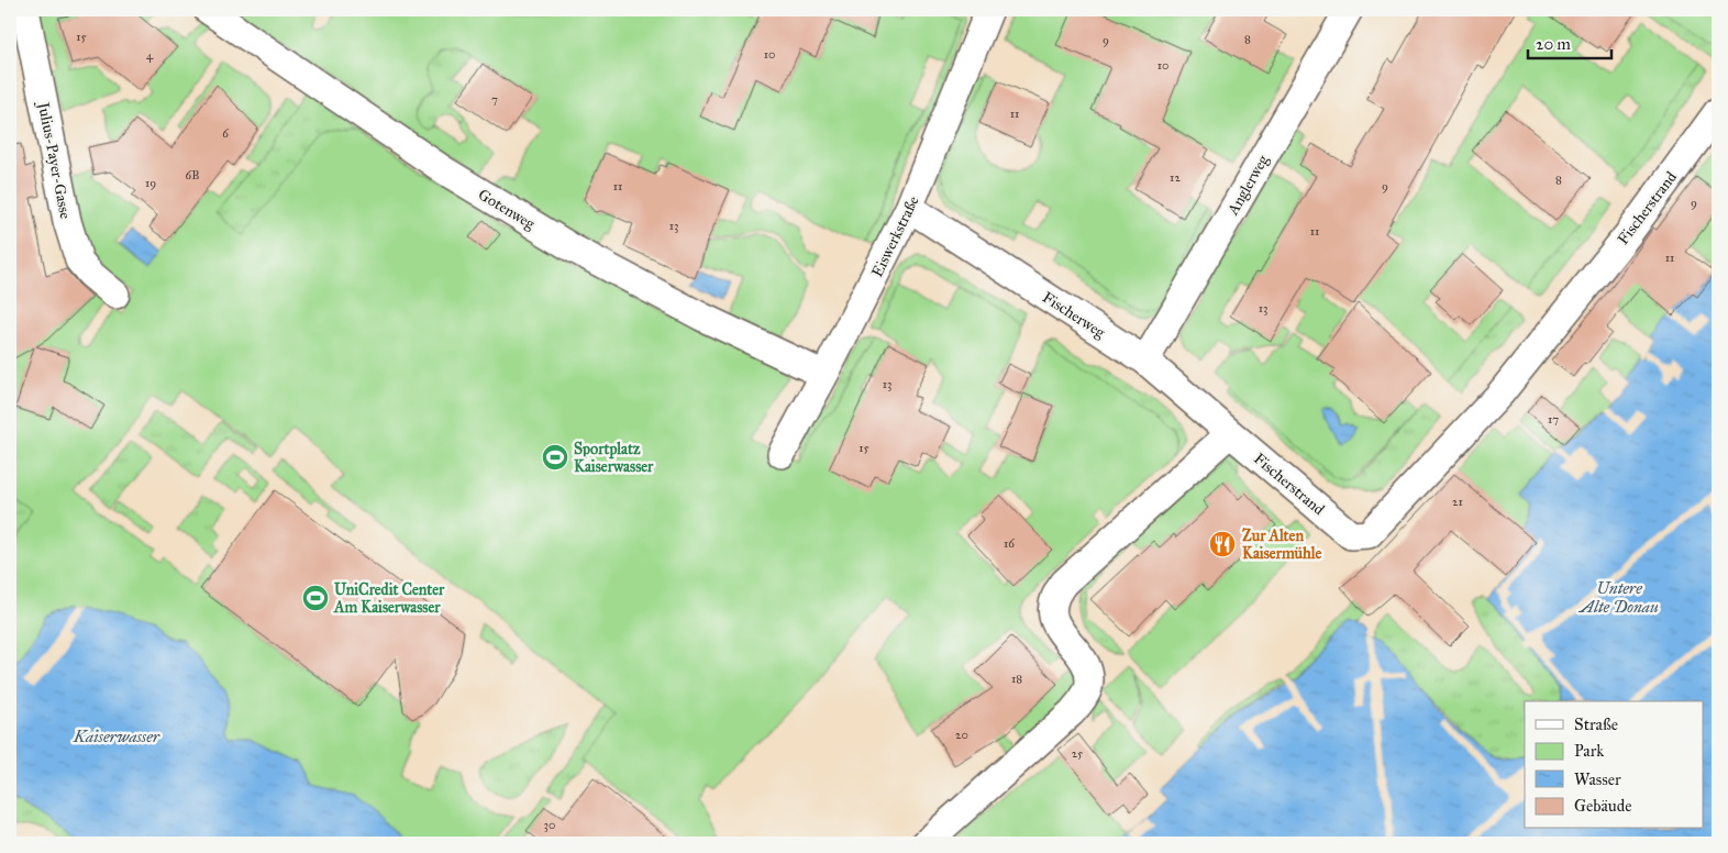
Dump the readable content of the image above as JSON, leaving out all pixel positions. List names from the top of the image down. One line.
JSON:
{"streets":{"street":["Julius-Payer-Gasse","Anglerweg","Fischerstrand","Gotenweg","Eiswerkstraße","Fischerweg"]},"crossings":[["Anglerweg","Fischerweg"],["Fischerstrand","Fischerweg"],["Gotenweg","Eiswerkstraße"],["Eiswerkstraße","Fischerweg"]],"water":["Untere Alte Donau","Kaiserwasser"],"places":{"sports":["Sportplatz Kaiserwasser","UniCredit Center Am Kaiserwasser"],"restaurant":["Zur Alten Kaisermühle"]},"house_numbers":["15","8","9","10","4","10","7","11","6","6B","12","8","19","11","9","9","13","11","11","13","13","17","15","21","16","18","20","25","30"],"legend":["Straße","Park","Wasser","Gebäude"],"scale_bar":"20 m"}
